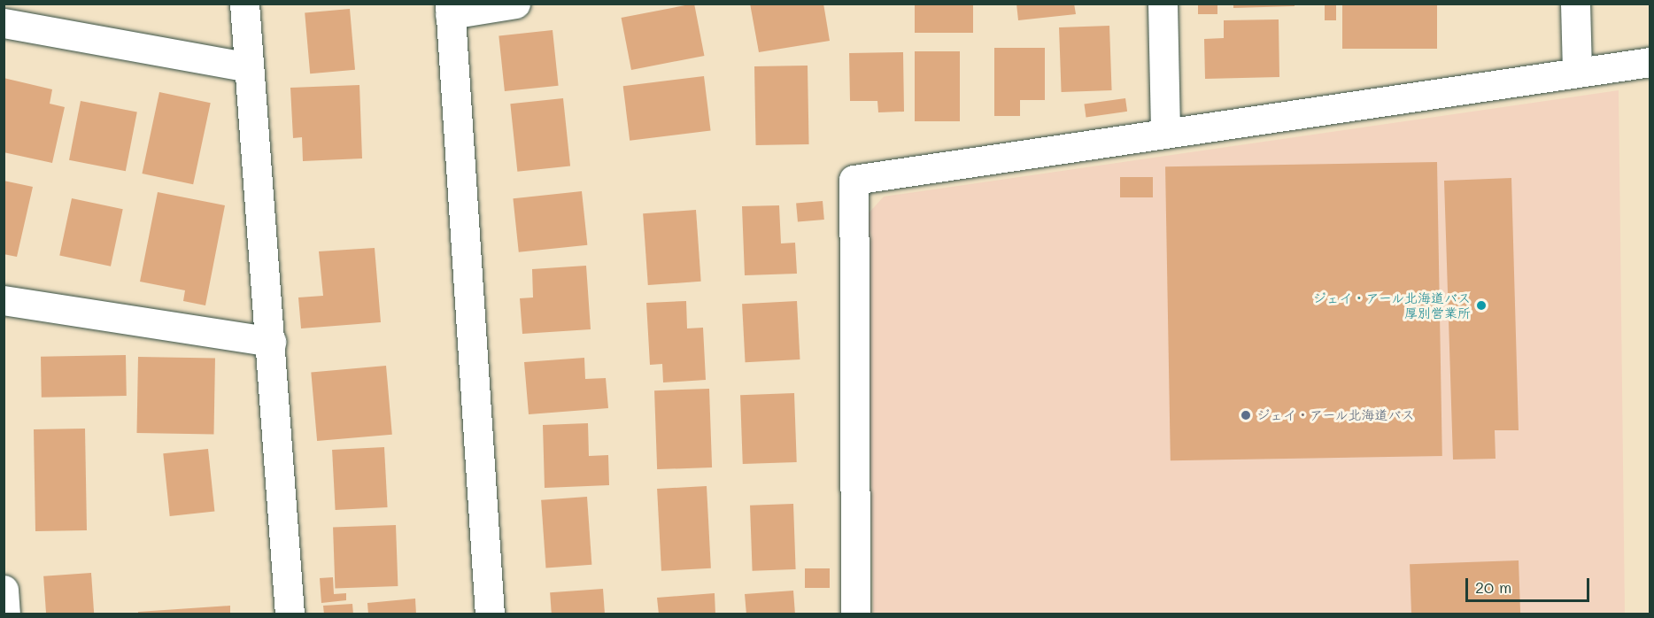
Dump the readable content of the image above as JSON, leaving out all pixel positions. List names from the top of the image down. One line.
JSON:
{"places":["ジェイ・アール北海道バス 厚別営業所","ジェイ・アール北海道バス"],"scale_bar":"20 m"}
